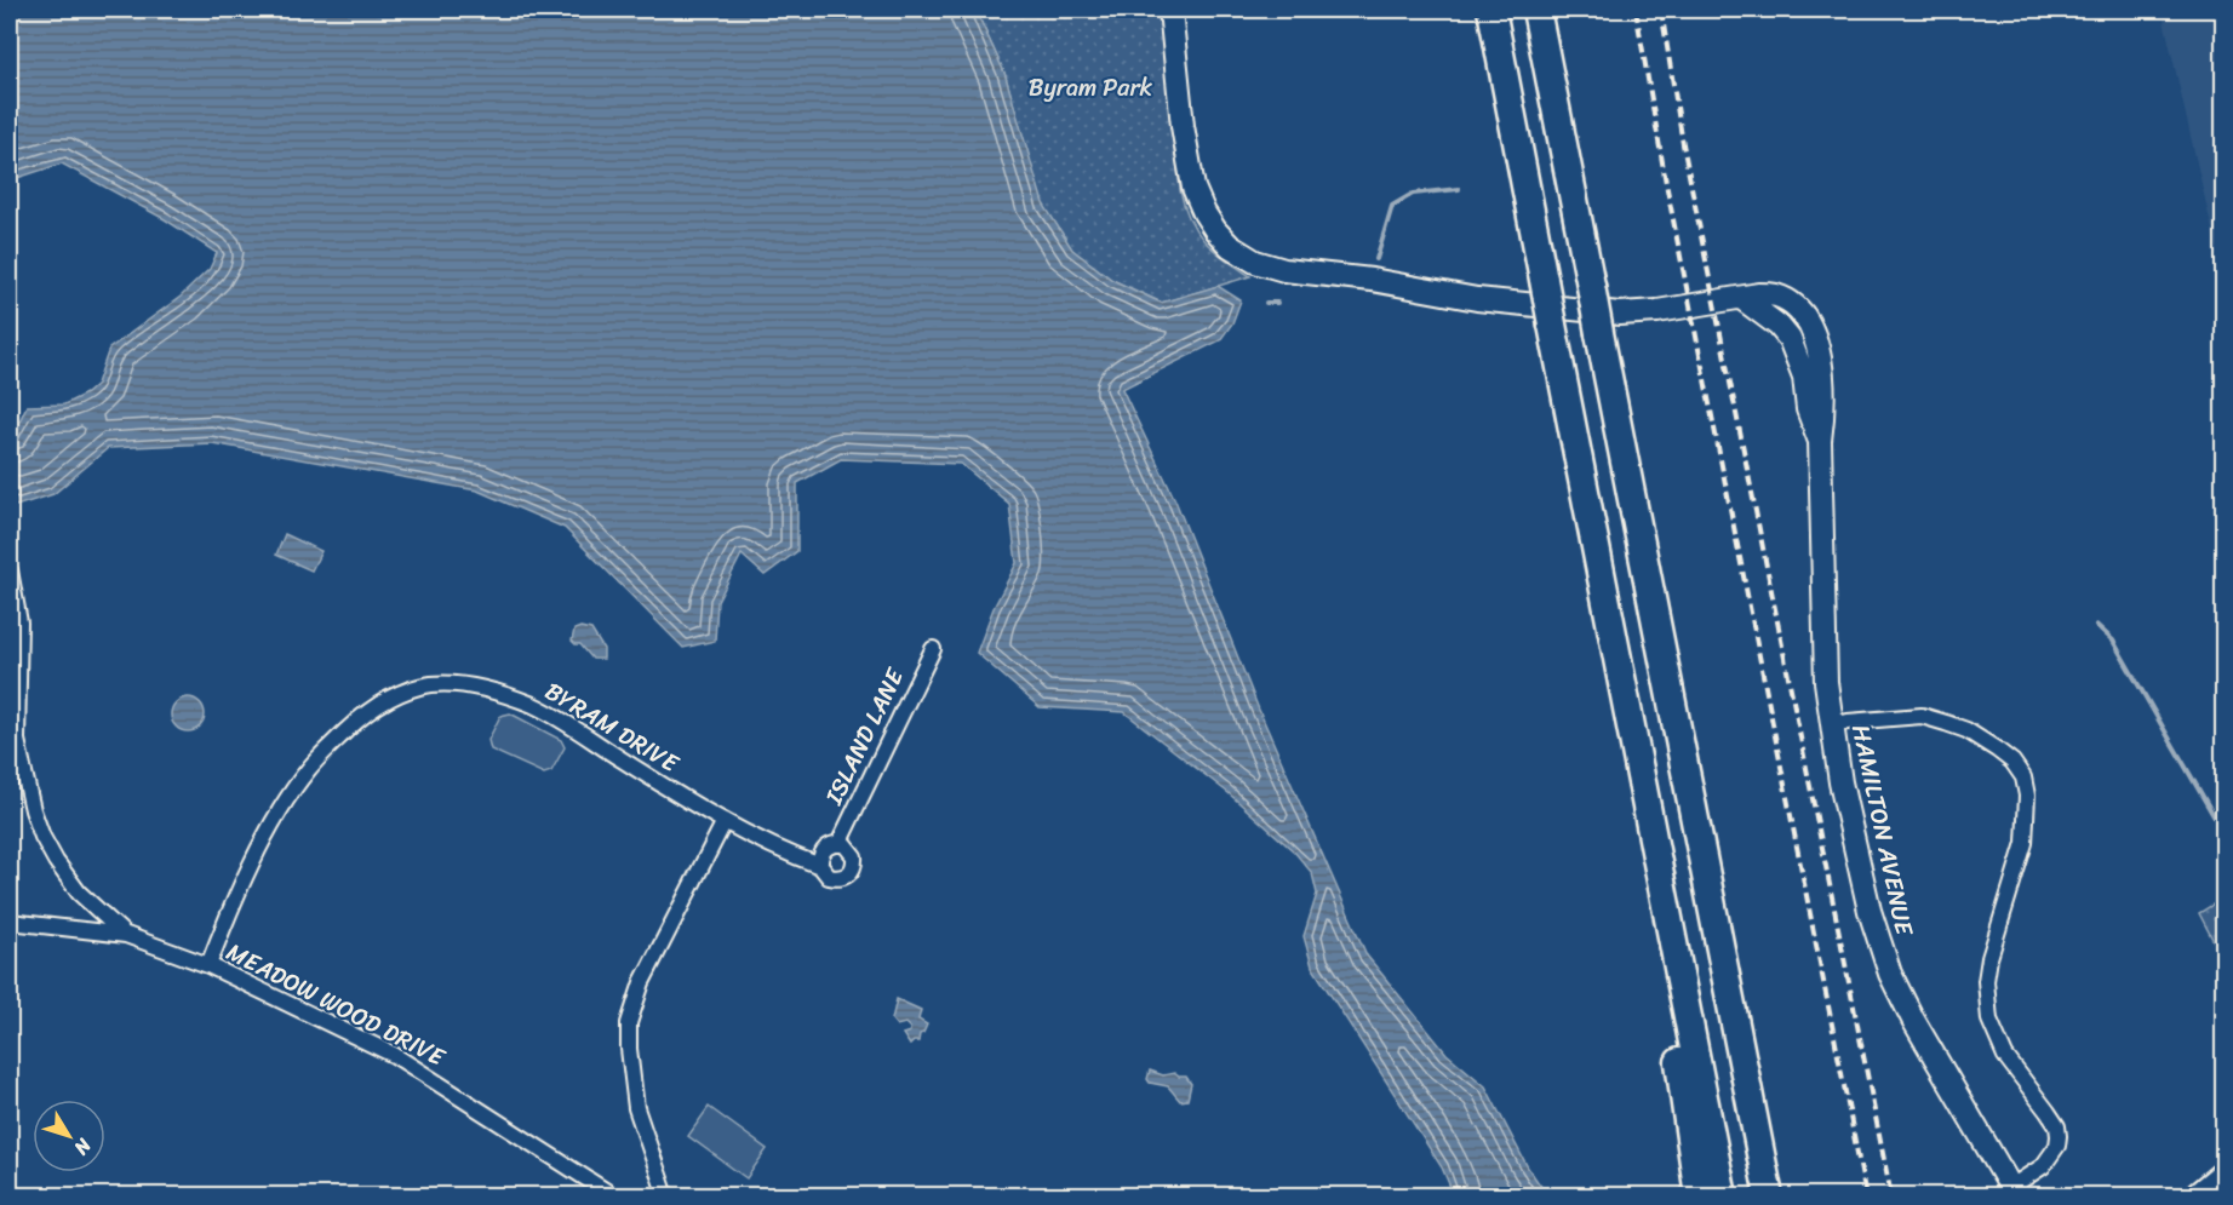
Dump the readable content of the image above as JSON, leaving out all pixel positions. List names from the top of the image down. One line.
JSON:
{"streets":{"main road":["HAMILTON AVENUE"],"street":["BYRAM DRIVE","ISLAND LANE","MEADOW WOOD DRIVE"]},"crossings":[["BYRAM DRIVE","ISLAND LANE"],["BYRAM DRIVE","MEADOW WOOD DRIVE"]],"parks":["Byram Park"],"north":"bottom right"}
